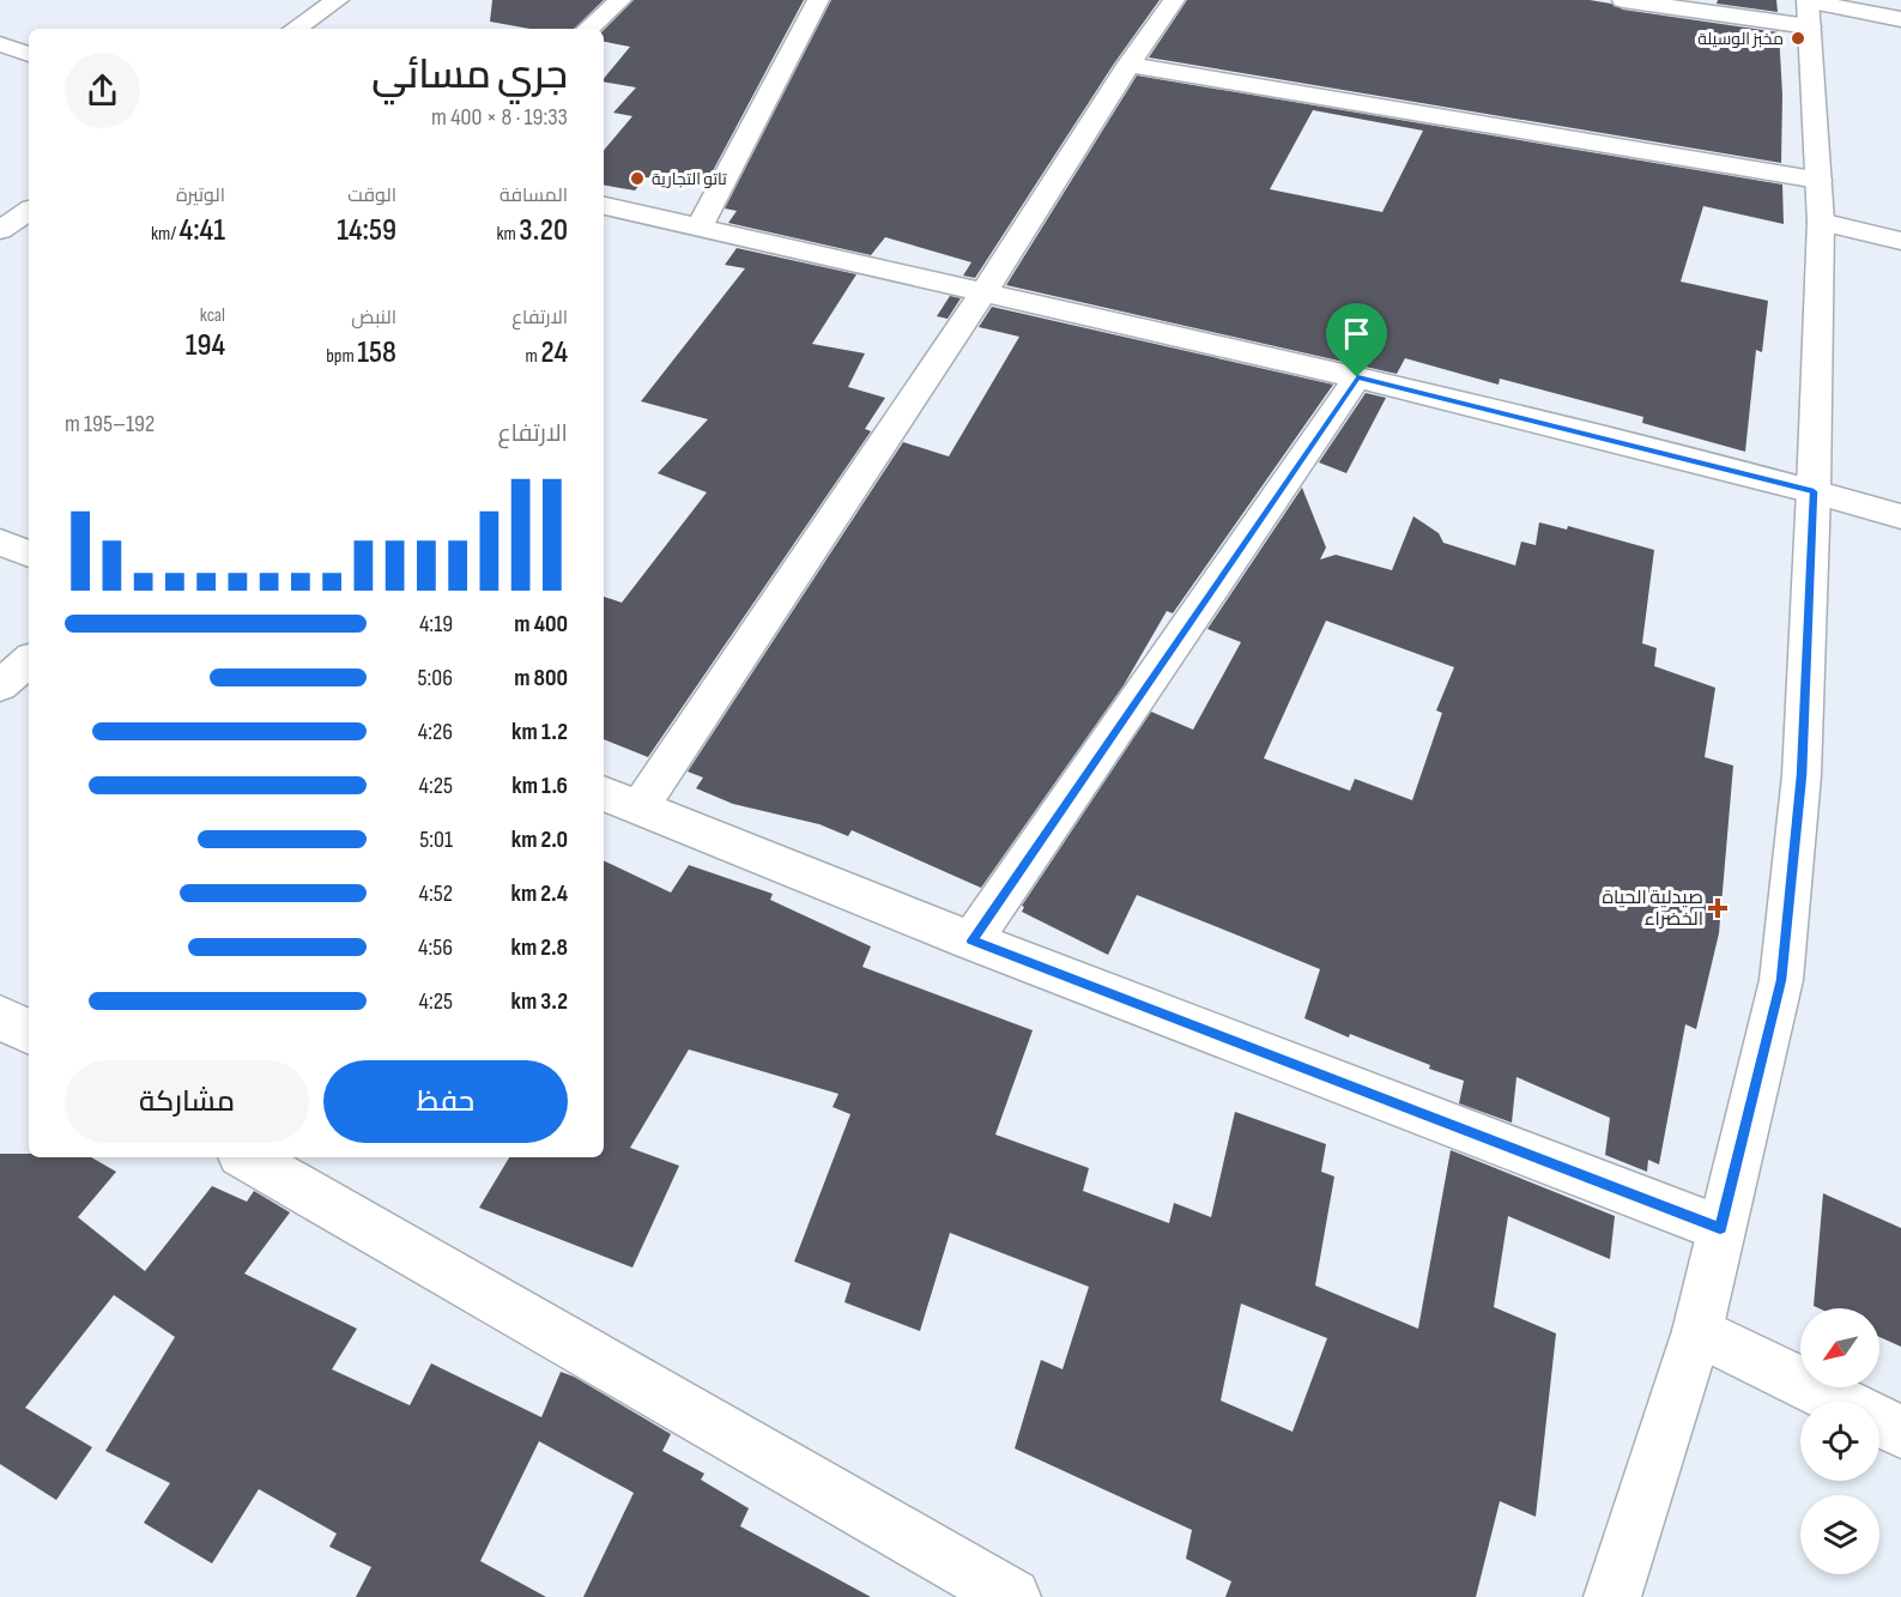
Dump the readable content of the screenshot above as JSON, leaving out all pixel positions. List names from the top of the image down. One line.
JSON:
{"places":{"other":["مخبز الوسيلة","تاتو التجارية"],"health":["صيدلية الحياة الخضراء"]},"north":"bottom left","page":{"heading":["جري مسائي","19:33 · 8 × 400 m"],"stats":[["المسافة","3.20 km"],["الوقت","14:59"],["الوتيرة","4:41 /km"],["الارتفاع","24 m"],["النبض","158 bpm"],["kcal","194"]],"chart":["الارتفاع","192–195 m"],"list":[{"name":"400 m","note":"4:19"},{"name":"800 m","note":"5:06"},{"name":"1.2 km","note":"4:26"},{"name":"1.6 km","note":"4:25"},{"name":"2.0 km","note":"5:01"},{"name":"2.4 km","note":"4:52"},{"name":"2.8 km","note":"4:56"},{"name":"3.2 km","note":"4:25"}],"buttons":["حفظ","مشاركة"]}}
